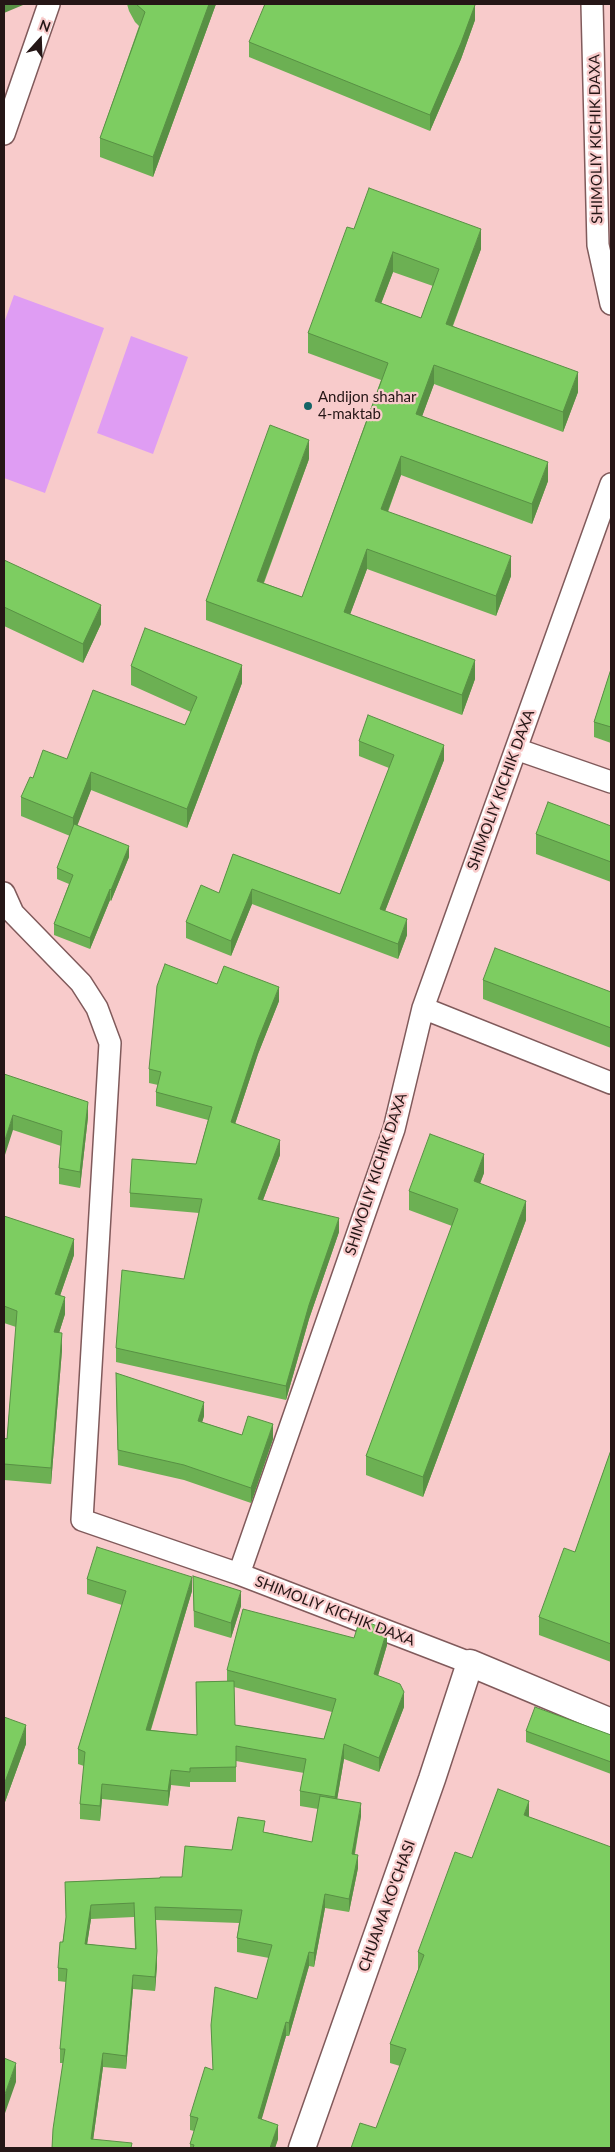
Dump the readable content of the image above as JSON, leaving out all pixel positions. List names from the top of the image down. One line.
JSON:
{"streets":{"street":["SHIMOLIY KICHIK DAXA","CHUAMA KO'CHASI"]},"crossings":[["SHIMOLIY KICHIK DAXA","CHUAMA KO'CHASI"]],"places":["Andijon shahar 4-maktab"],"north":"top"}
